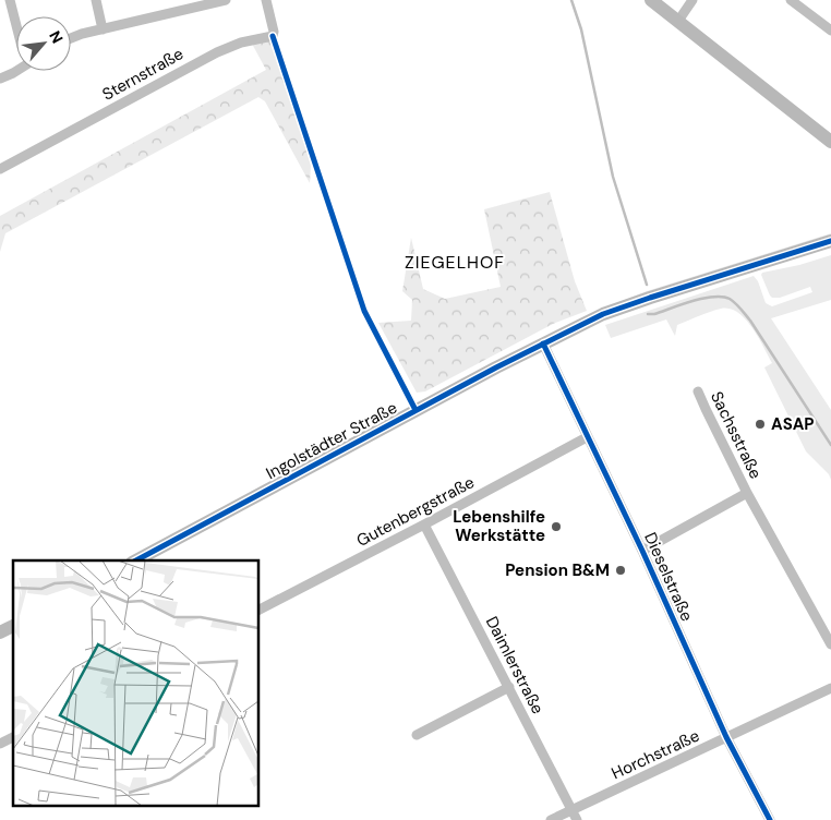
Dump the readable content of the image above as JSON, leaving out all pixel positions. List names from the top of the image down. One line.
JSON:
{"streets":{"street":["Sternstraße","Sachsstraße","Ingolstädter Straße","Gutenbergstraße","Dieselstraße","Daimlerstraße","Horchstraße"]},"crossings":[["Sachsstraße","Dieselstraße"],["Ingolstädter Straße","Dieselstraße"],["Gutenbergstraße","Dieselstraße"],["Gutenbergstraße","Daimlerstraße"],["Dieselstraße","Horchstraße"],["Daimlerstraße","Horchstraße"]],"districts":["ZIEGELHOF"],"places":["ASAP","Lebenshilfe Werkstätte","Pension B&M"],"north":"top right"}
